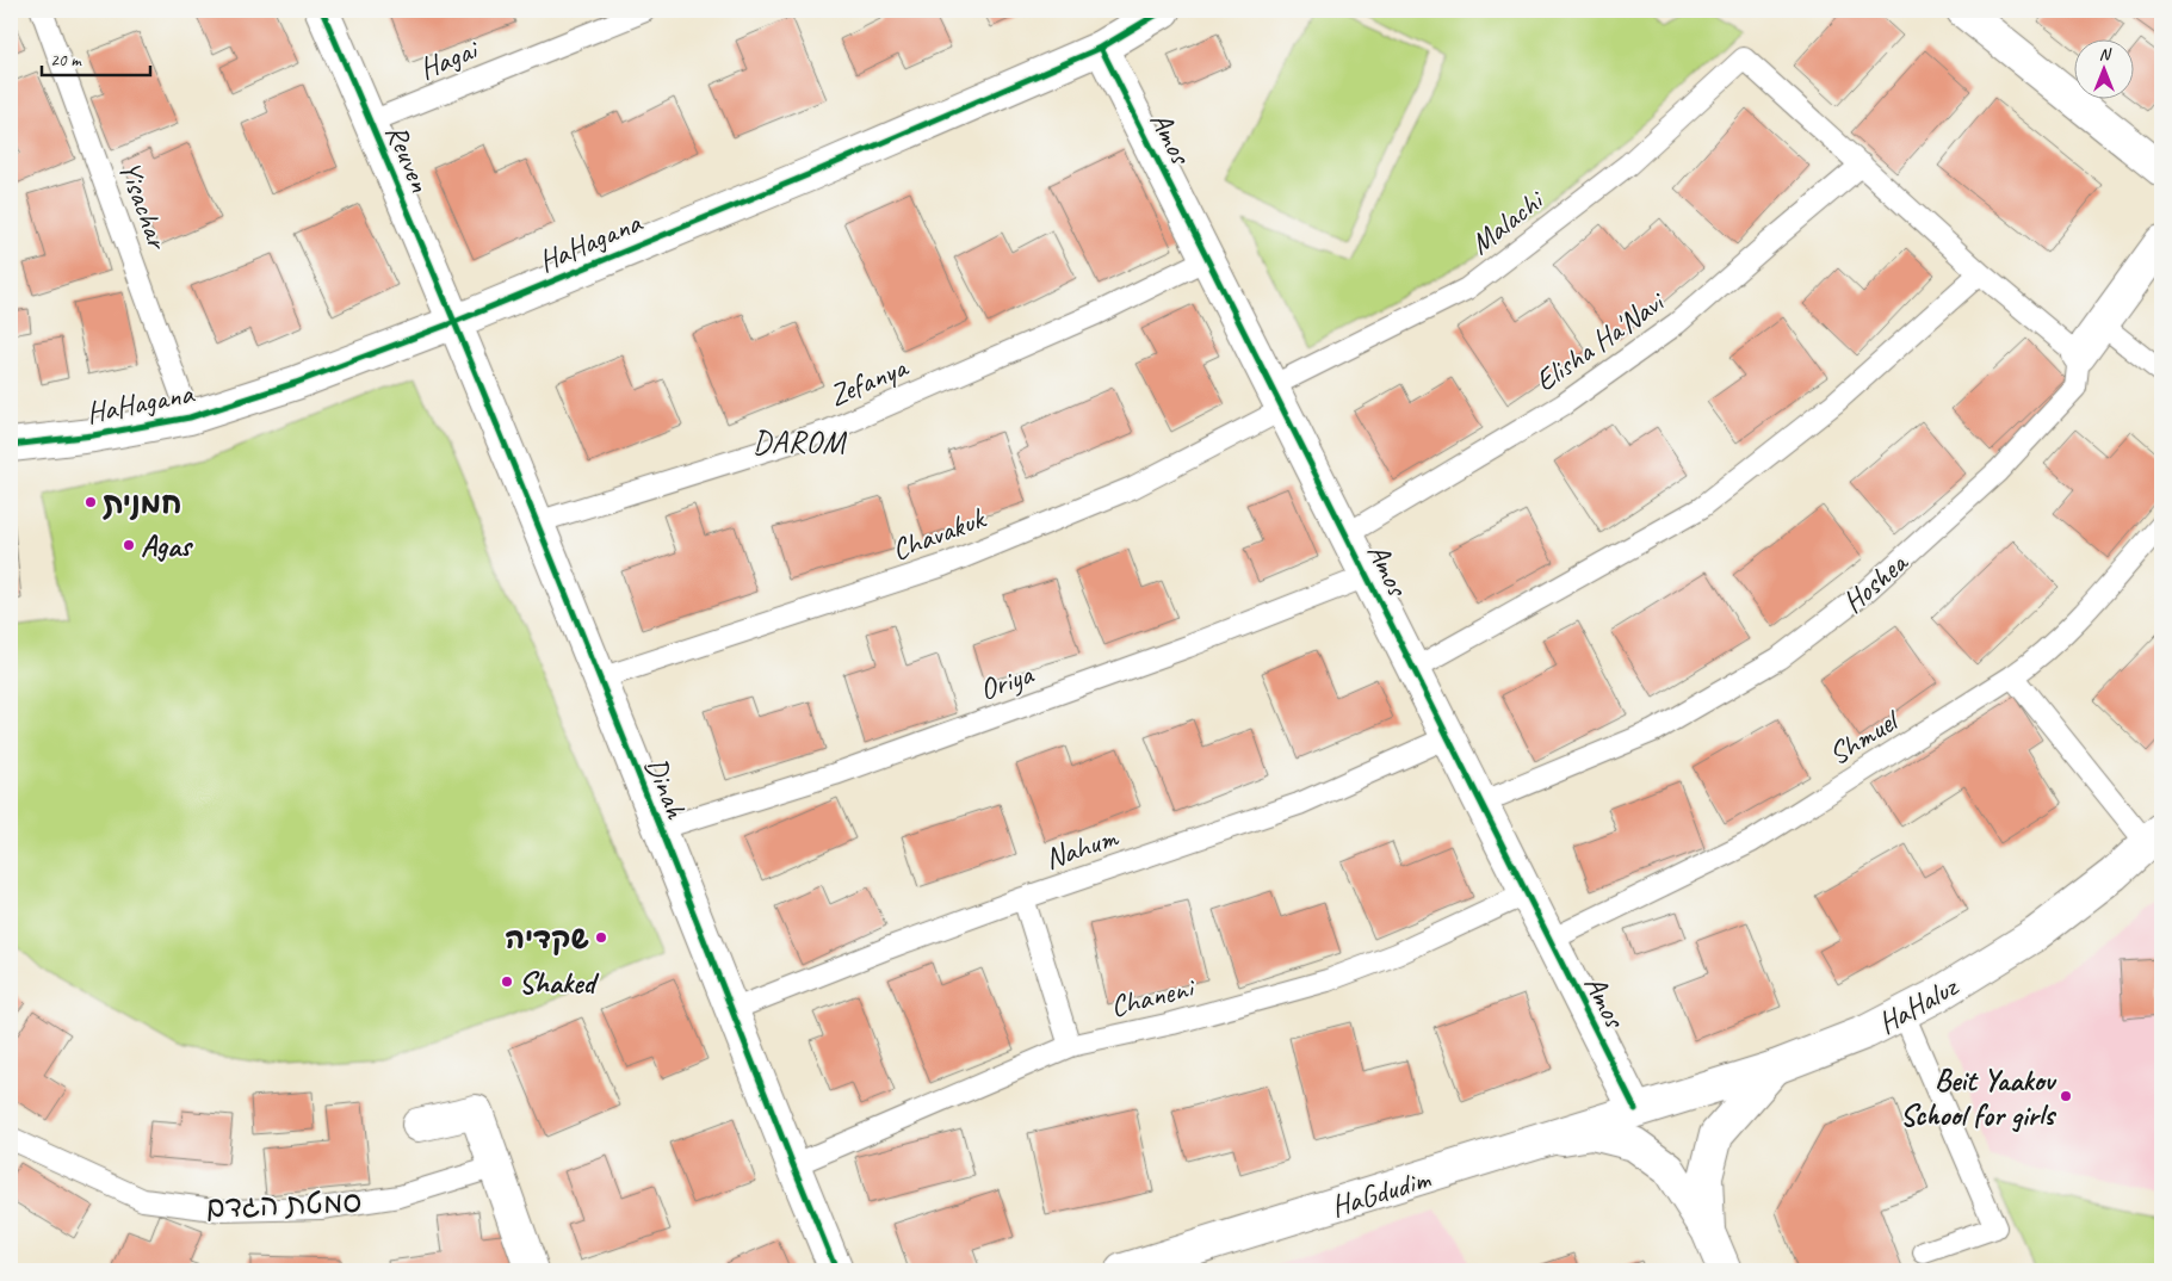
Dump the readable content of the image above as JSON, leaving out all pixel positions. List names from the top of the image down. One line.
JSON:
{"streets":{"street":["Amos","Reuven","HaHagana","Hoshea","Dinah","HaHaluz","HaGdudim"],"lane":["Hagai","Yisachar","Malachi","Elisha Ha'Navi","Zefanya","Chavakuk","Oriya","Shmuel","Nahum","Chaneni","סמטת הגדם"]},"crossings":[["Hagai","Reuven"],["Amos","Malachi"],["Amos","HaHagana"],["Amos","Elisha Ha'Navi"],["Amos","Zefanya"],["Amos","Chavakuk"],["Amos","Hoshea"],["Amos","Oriya"],["Amos","Shmuel"],["Amos","Nahum"],["Amos","Chaneni"],["Amos","HaHaluz"],["Amos","HaGdudim"],["Reuven","HaHagana"],["Reuven","Dinah"],["Yisachar","HaHagana"],["Malachi","Elisha Ha'Navi"],["Malachi","Chavakuk"],["HaHagana","Dinah"],["Zefanya","Dinah"],["Chavakuk","Dinah"],["Oriya","Dinah"],["Dinah","Nahum"],["Dinah","Chaneni"],["HaHaluz","HaGdudim"]],"districts":["DAROM"],"places":["חמנית","Agas","שקדיה","Shaked","Beit Yaakov School for girls"],"scale_bar":"20 m","north":"top"}
